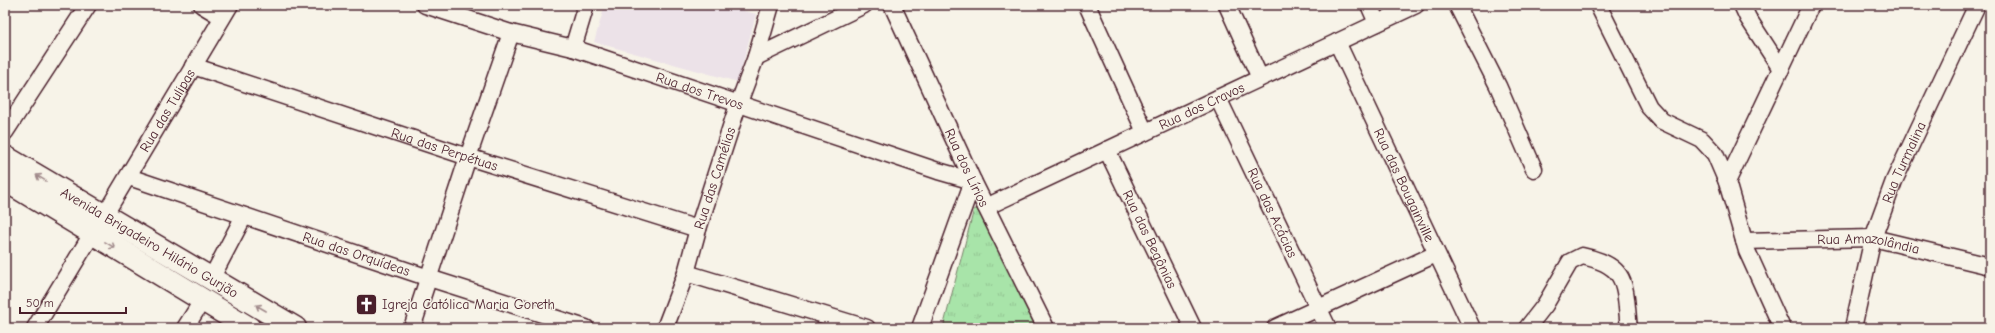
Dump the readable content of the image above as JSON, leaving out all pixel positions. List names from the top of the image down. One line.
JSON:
{"streets":{"street":["Rua dos Trevos","Rua dos Cravos","Rua das Tulipas","Rua das Perpétuas","Rua Turmalina","Rua dos Lírios","Rua das Camélias","Rua das Bougainville","Rua das Acácias","Rua das Begônias","Avenida Brigadeiro Hilário Gurjão","Rua Amazolândia","Rua das Orquídeas"]},"crossings":[["Rua dos Trevos","Rua dos Lírios"],["Rua dos Trevos","Rua das Camélias"],["Rua dos Cravos","Rua dos Lírios"],["Rua dos Cravos","Rua das Bougainville"],["Rua dos Cravos","Rua das Acácias"],["Rua dos Cravos","Rua das Begônias"],["Rua das Tulipas","Rua das Perpétuas"],["Rua das Tulipas","Avenida Brigadeiro Hilário Gurjão"],["Rua das Tulipas","Rua das Orquídeas"],["Rua das Perpétuas","Rua das Camélias"],["Rua Turmalina","Rua Amazolândia"]],"places":{"church":["Igreja Católica Maria Goreth"]},"scale_bar":"50 m"}
